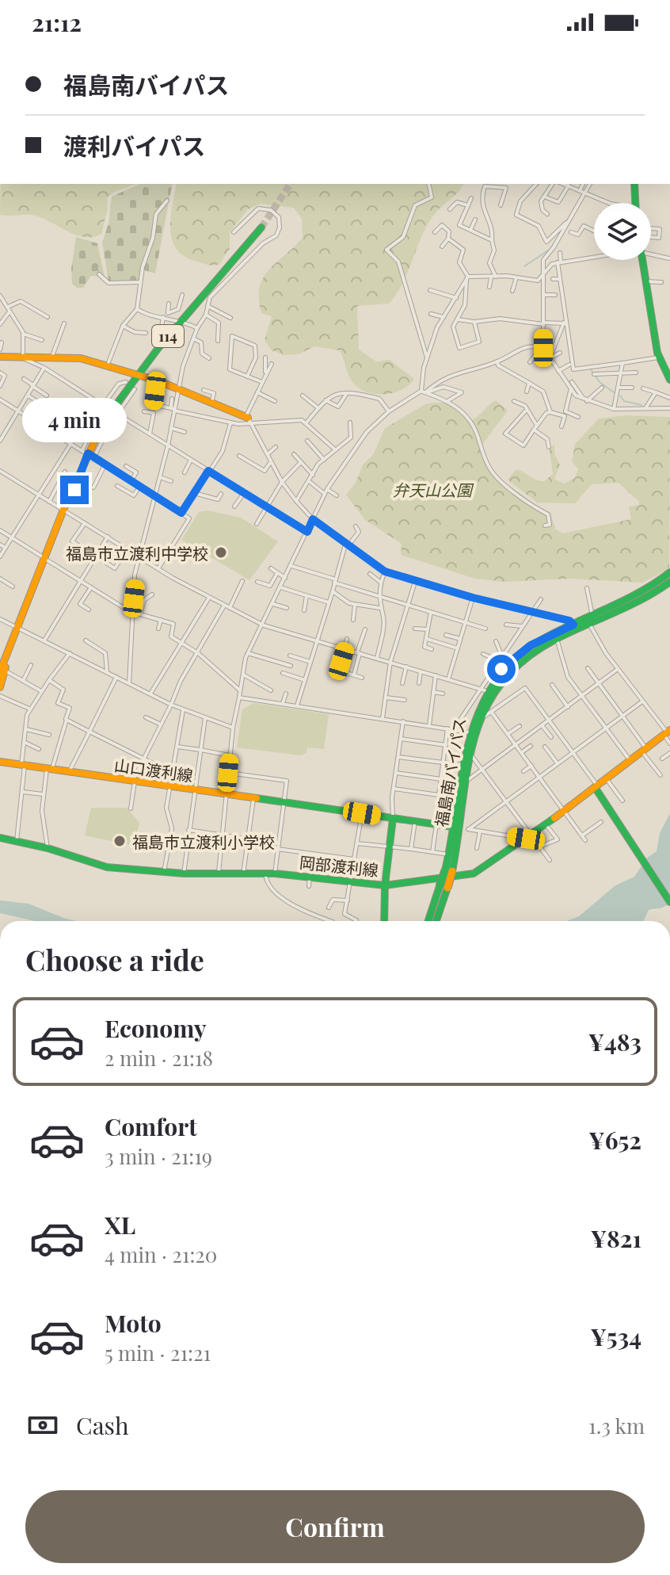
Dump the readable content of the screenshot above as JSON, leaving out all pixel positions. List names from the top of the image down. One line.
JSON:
{"streets":{"main road":["114","山口渡利線","福島南バイパス","岡部渡利線"]},"crossings":[["山口渡利線","福島南バイパス"]],"parks":["弁天山公園"],"places":["福島市立渡利中学校","福島市立渡利小学校"],"page":{"status":"21:12","banner":["福島南バイパス","渡利バイパス"],"bubble":"4 min","heading":"Choose a ride","list":[{"name":"Economy","note":"2 min · 21:18","value":"¥483"},{"name":"Comfort","note":"3 min · 21:19","value":"¥652"},{"name":"XL","note":"4 min · 21:20","value":"¥821"},{"name":"Moto","note":"5 min · 21:21","value":"¥534"}],"pay":["Cash","1.3 km"],"buttons":"Confirm"}}
